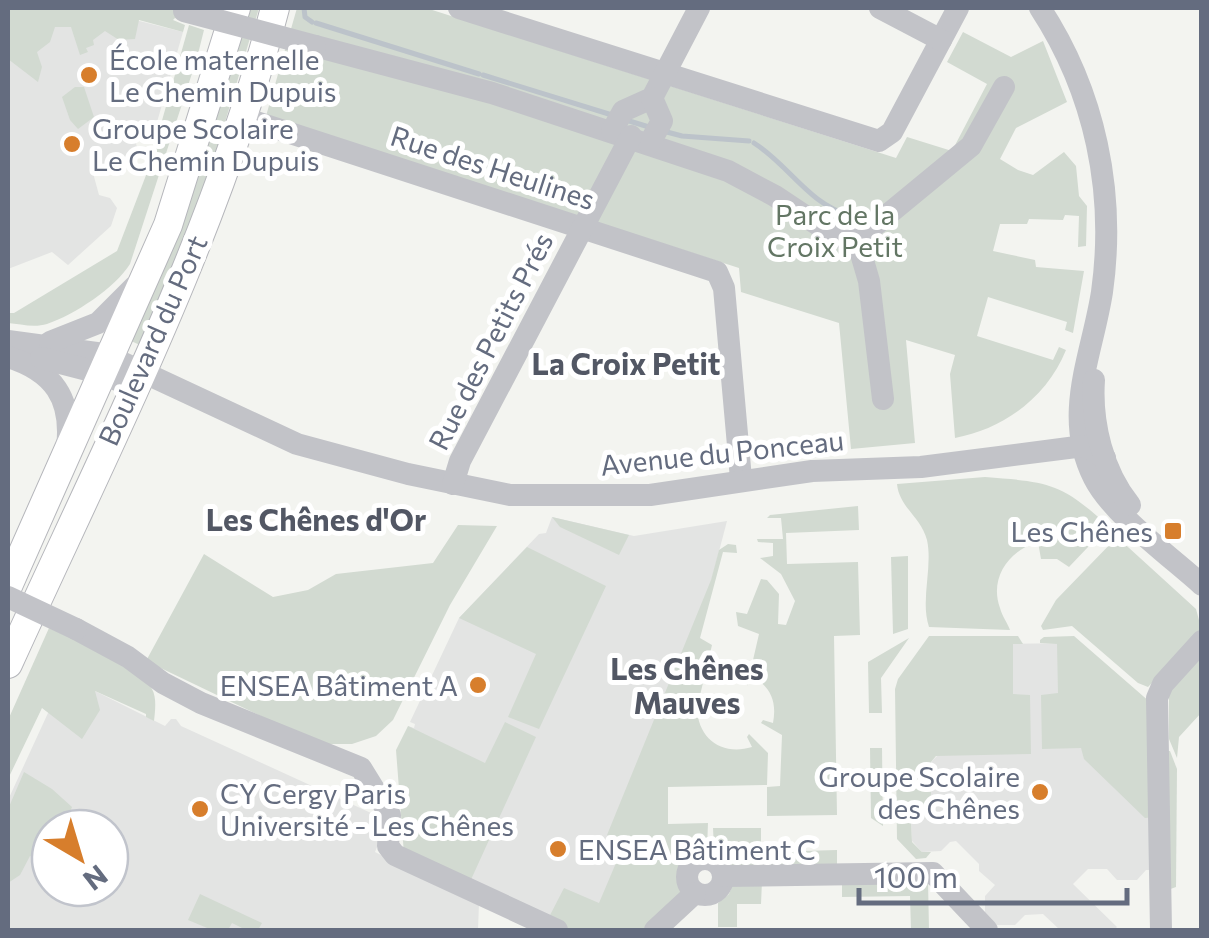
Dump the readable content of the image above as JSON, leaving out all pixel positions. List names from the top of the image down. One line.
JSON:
{"streets":{"main road":["Boulevard du Port"],"street":["Rue des Heulines","Rue des Petits Prés","Avenue du Ponceau"]},"crossings":[["Rue des Heulines","Boulevard du Port"],["Rue des Heulines","Rue des Petits Prés"],["Rue des Heulines","Avenue du Ponceau"],["Boulevard du Port","Avenue du Ponceau"],["Rue des Petits Prés","Avenue du Ponceau"]],"districts":["La Croix Petit","Les Chênes d'Or","Les Chênes Mauves"],"parks":["Parc de la Croix Petit"],"places":{"other":["École maternelle Le Chemin Dupuis","Groupe Scolaire Le Chemin Dupuis","ENSEA Bâtiment A","Groupe Scolaire des Chênes","CY Cergy Paris Université - Les Chênes","ENSEA Bâtiment C"],"transit":["Les Chênes"]},"scale_bar":"100 m","north":"bottom right"}
